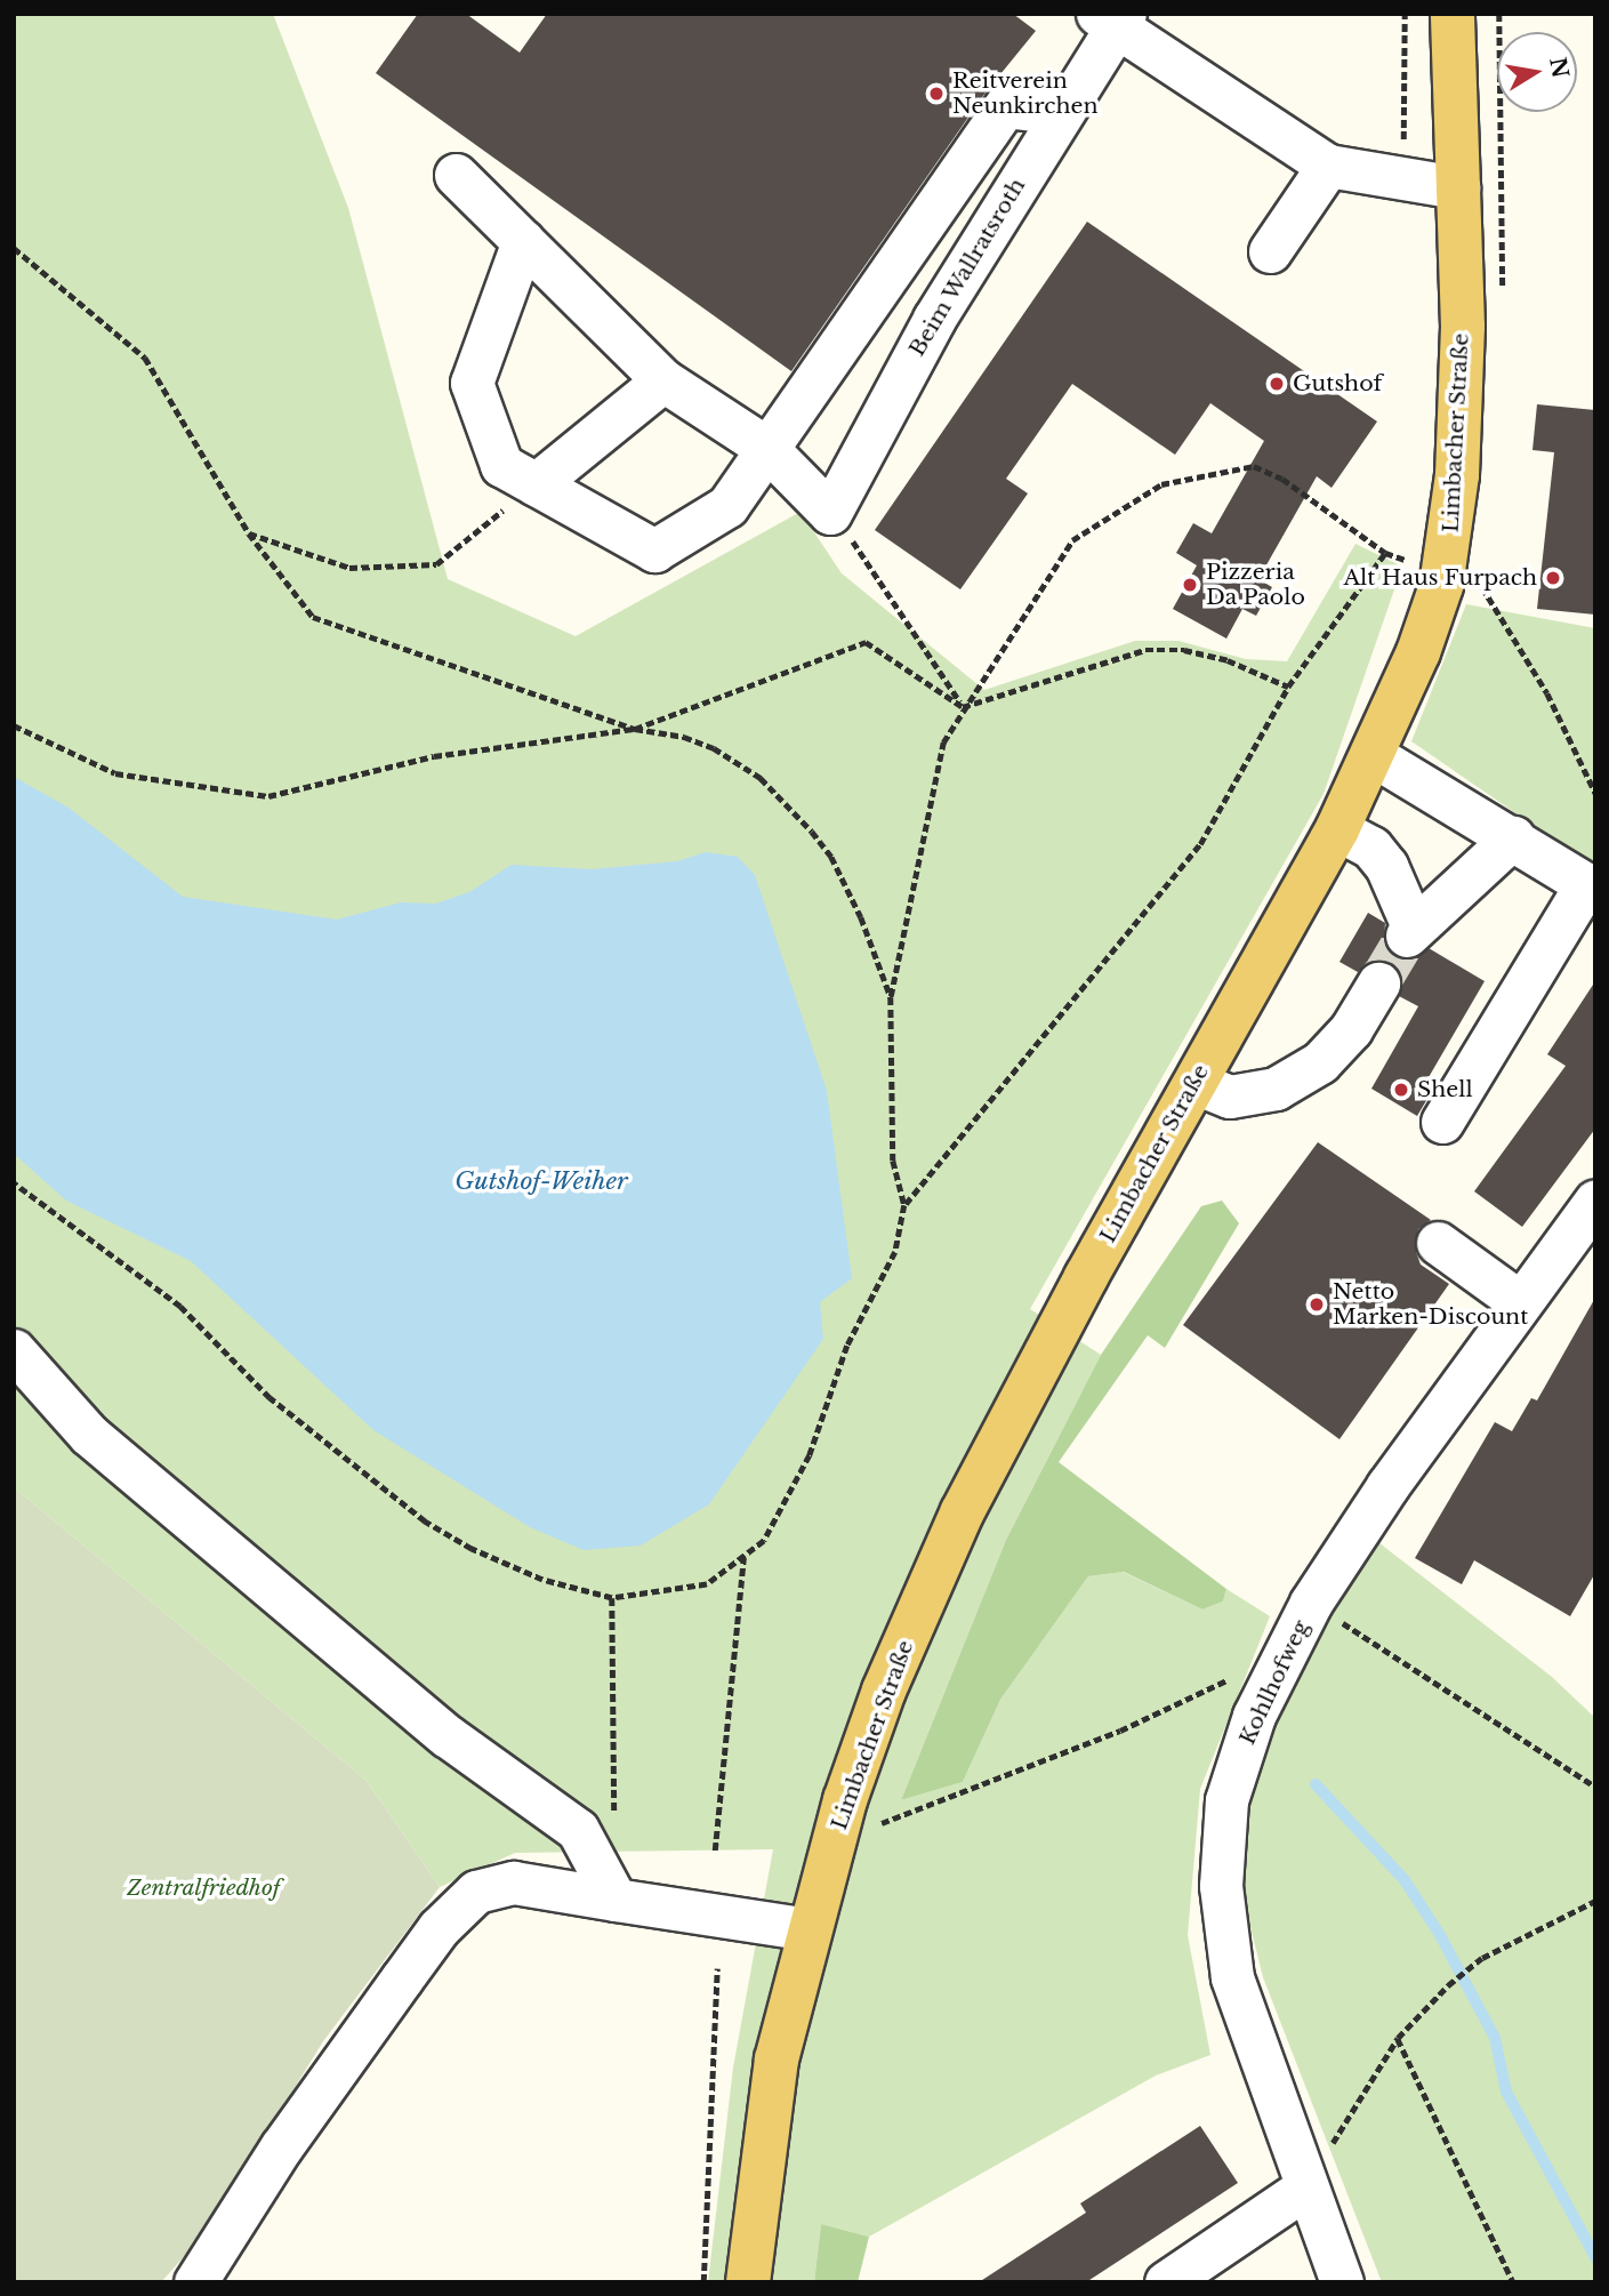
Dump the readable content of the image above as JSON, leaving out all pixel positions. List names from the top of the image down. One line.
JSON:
{"streets":{"main road":["Limbacher Straße"],"street":["Beim Wallratsroth","Kohlhofweg"]},"crossings":[["Beim Wallratsroth","Limbacher Straße"]],"water":["Gutshof-Weiher"],"parks":["Zentralfriedhof"],"places":["Reitverein Neunkirchen","Gutshof","Alt Haus Furpach","Pizzeria Da Paolo","Shell","Netto Marken-Discount"],"north":"right"}
